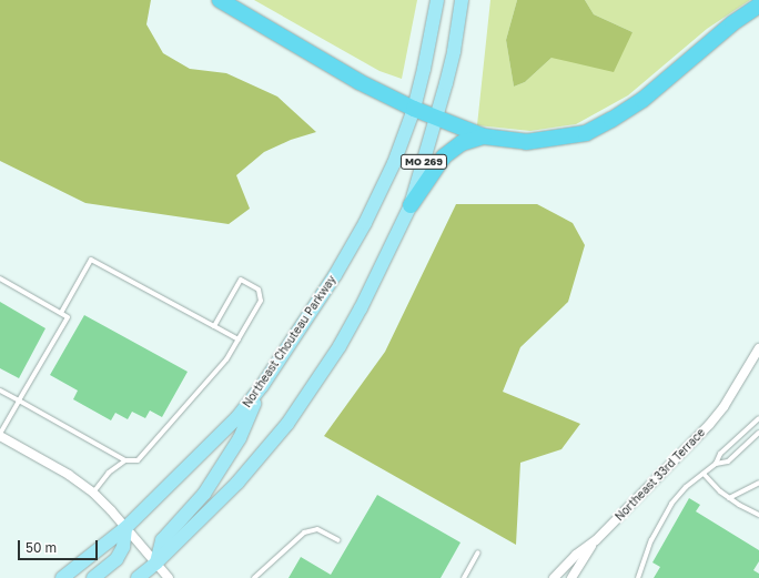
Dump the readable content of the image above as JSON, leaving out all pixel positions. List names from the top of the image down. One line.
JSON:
{"streets":{"main road":["MO 269","Northeast Chouteau Parkway"],"street":["Northeast 33rd Terrace"]},"scale_bar":"50 m"}
